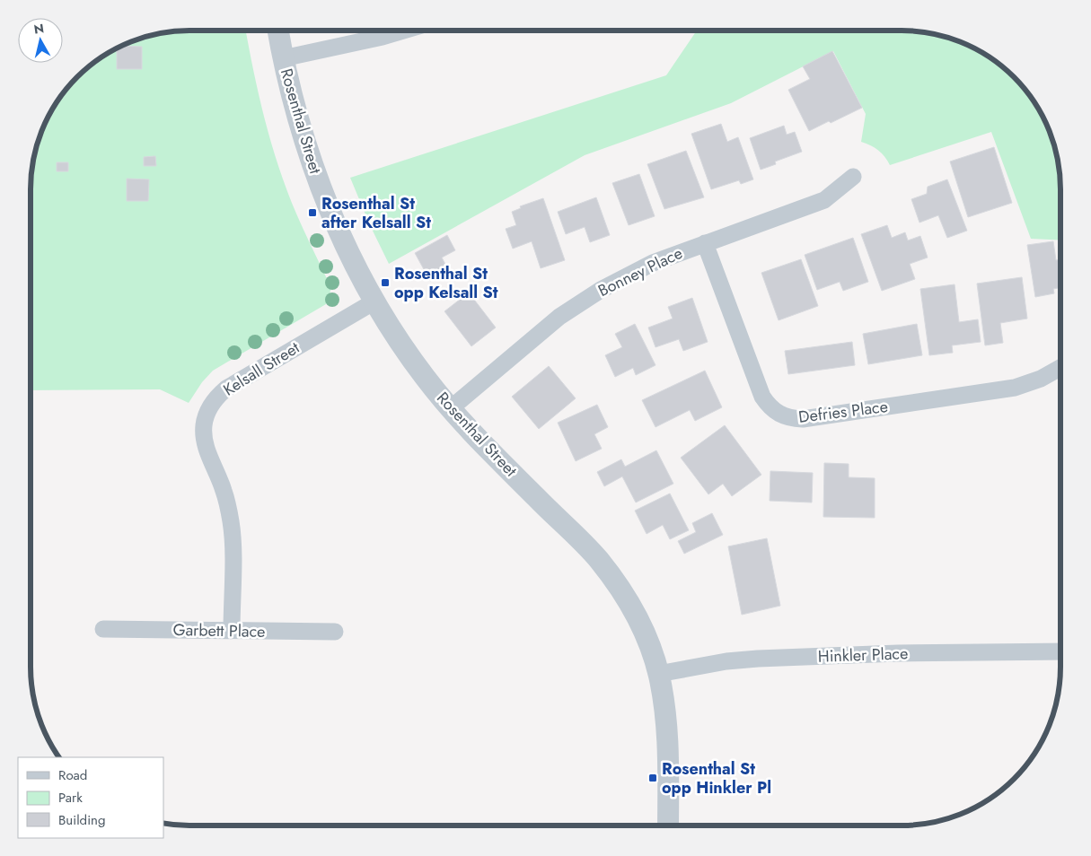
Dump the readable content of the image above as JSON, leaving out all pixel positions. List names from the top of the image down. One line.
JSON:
{"streets":{"street":["Rosenthal Street","Bonney Place","Kelsall Street","Defries Place","Garbett Place","Hinkler Place"]},"crossings":[["Rosenthal Street","Bonney Place"],["Rosenthal Street","Kelsall Street"],["Rosenthal Street","Hinkler Place"],["Bonney Place","Defries Place"],["Kelsall Street","Garbett Place"]],"places":{"transit":["Rosenthal St after Kelsall St","Rosenthal St opp Kelsall St","Rosenthal St opp Hinkler Pl"]},"legend":["Road","Park","Building"],"north":"top"}
